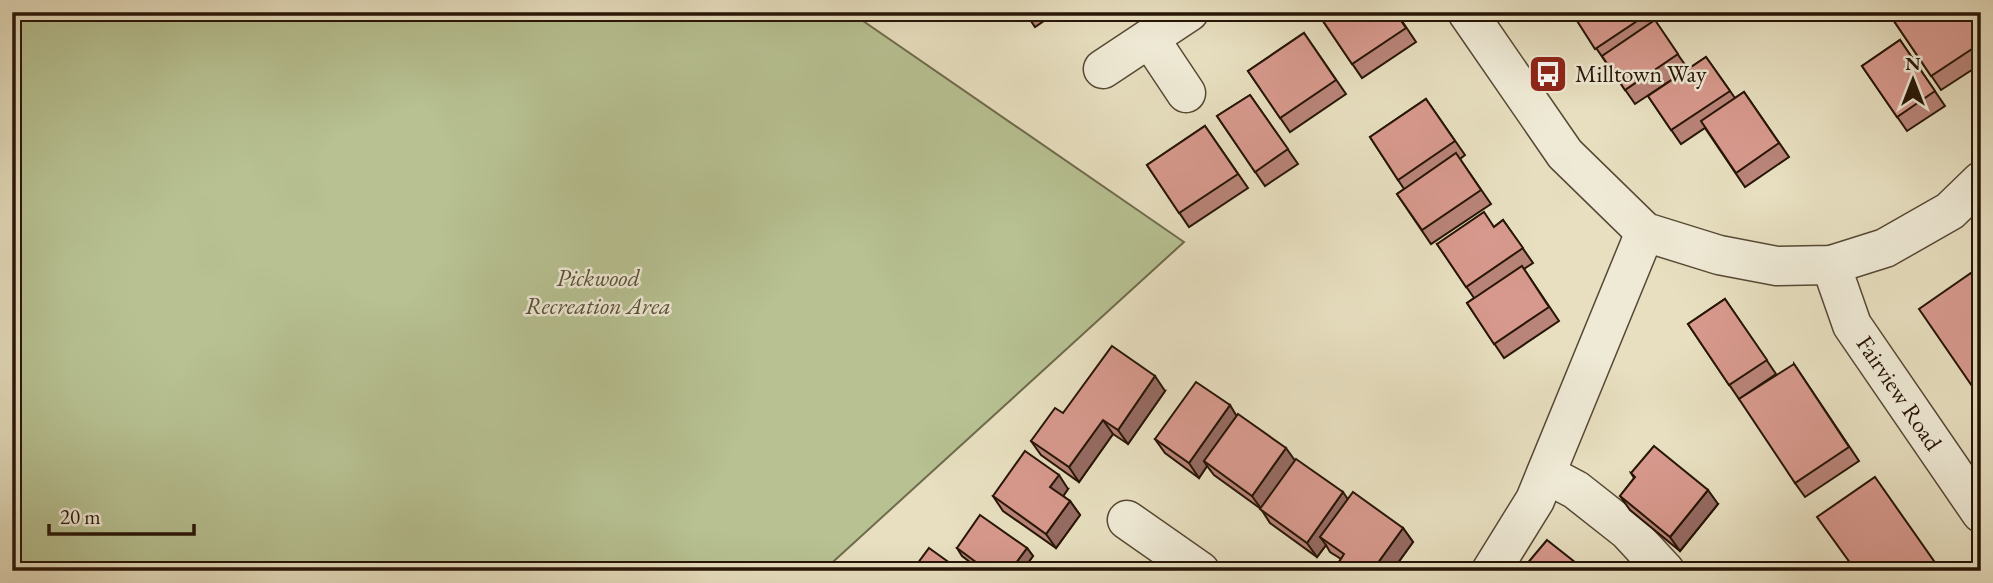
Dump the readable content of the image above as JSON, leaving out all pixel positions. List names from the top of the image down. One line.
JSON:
{"streets":{"street":["Fairview Road"]},"parks":["Pickwood Recreation Area"],"places":{"bus stop":["Milltown Way"]},"scale_bar":"20 m","north":"top"}
